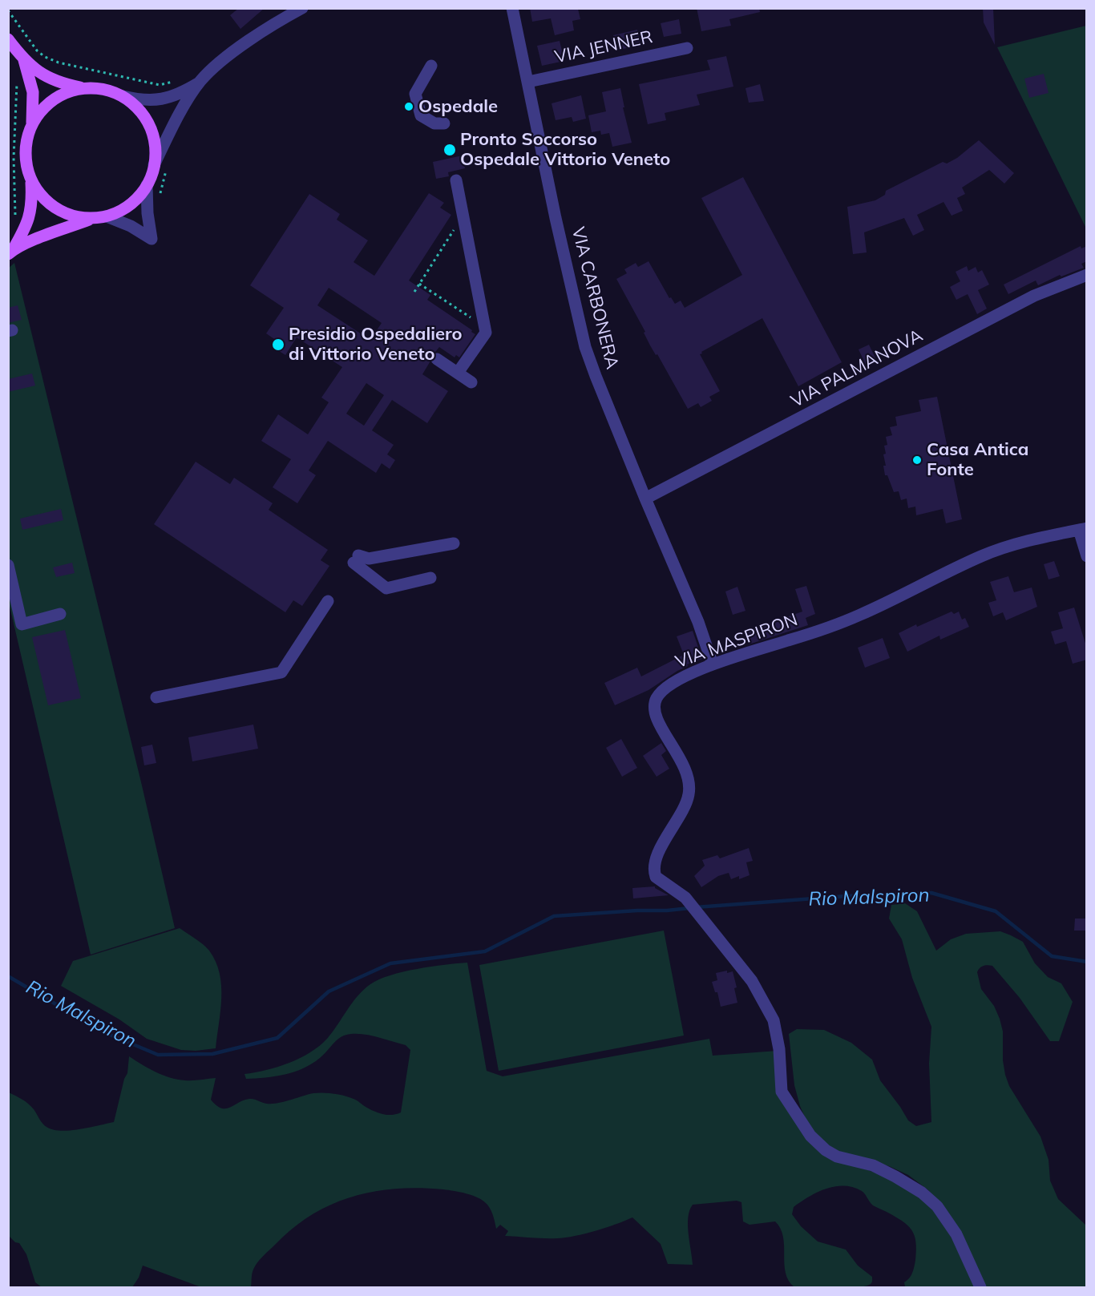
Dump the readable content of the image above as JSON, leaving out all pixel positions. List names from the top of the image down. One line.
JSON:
{"streets":{"street":["VIA JENNER","VIA CARBONERA","VIA PALMANOVA","VIA MASPIRON"]},"crossings":[["VIA JENNER","VIA CARBONERA"],["VIA CARBONERA","VIA PALMANOVA"],["VIA CARBONERA","VIA MASPIRON"]],"water":["Rio Malspiron"],"places":["Ospedale","Pronto Soccorso Ospedale Vittorio Veneto","Presidio Ospedaliero di Vittorio Veneto","Casa Antica Fonte"]}
